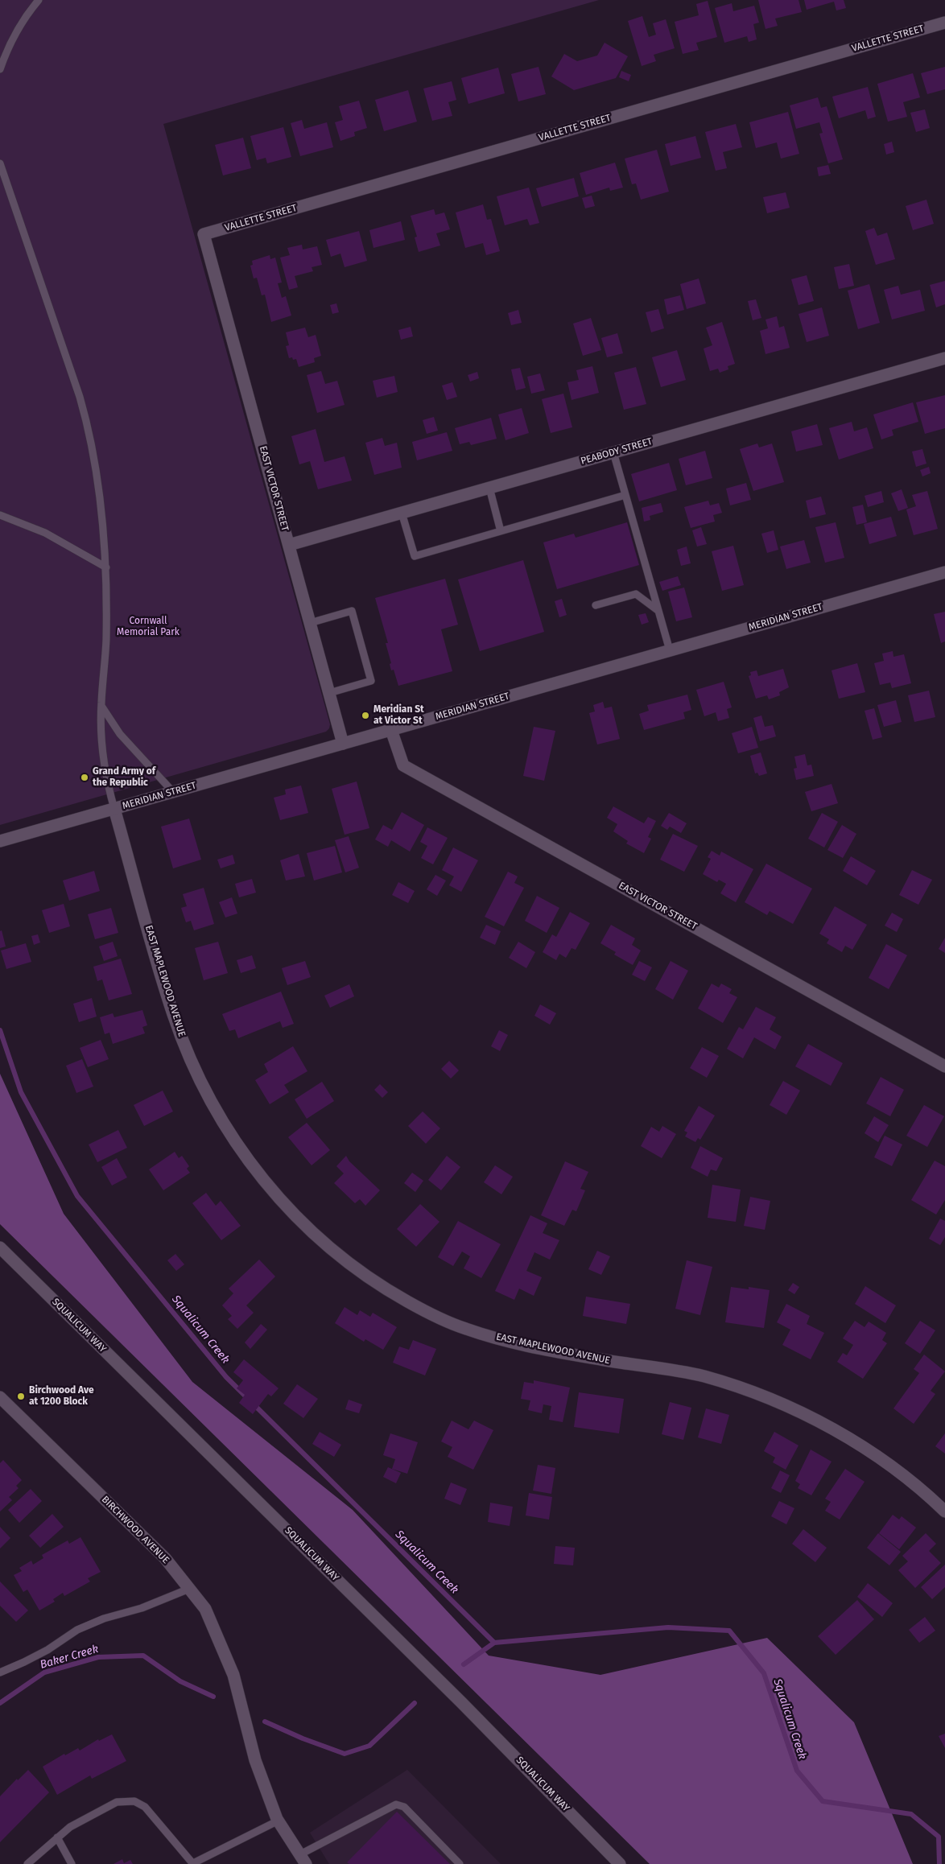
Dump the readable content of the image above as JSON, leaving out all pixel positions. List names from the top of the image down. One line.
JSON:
{"streets":{"street":["VALLETTE STREET","PEABODY STREET","EAST VICTOR STREET","MERIDIAN STREET","EAST MAPLEWOOD AVENUE","SQUALICUM WAY","BIRCHWOOD AVENUE"]},"crossings":[["VALLETTE STREET","EAST VICTOR STREET"],["PEABODY STREET","EAST VICTOR STREET"],["EAST VICTOR STREET","MERIDIAN STREET"],["MERIDIAN STREET","EAST MAPLEWOOD AVENUE"]],"water":["Squalicum Creek","Baker Creek"],"parks":["Cornwall Memorial Park"],"places":["Meridian St at Victor St","Grand Army of the Republic","Birchwood Ave at 1200 Block"]}
